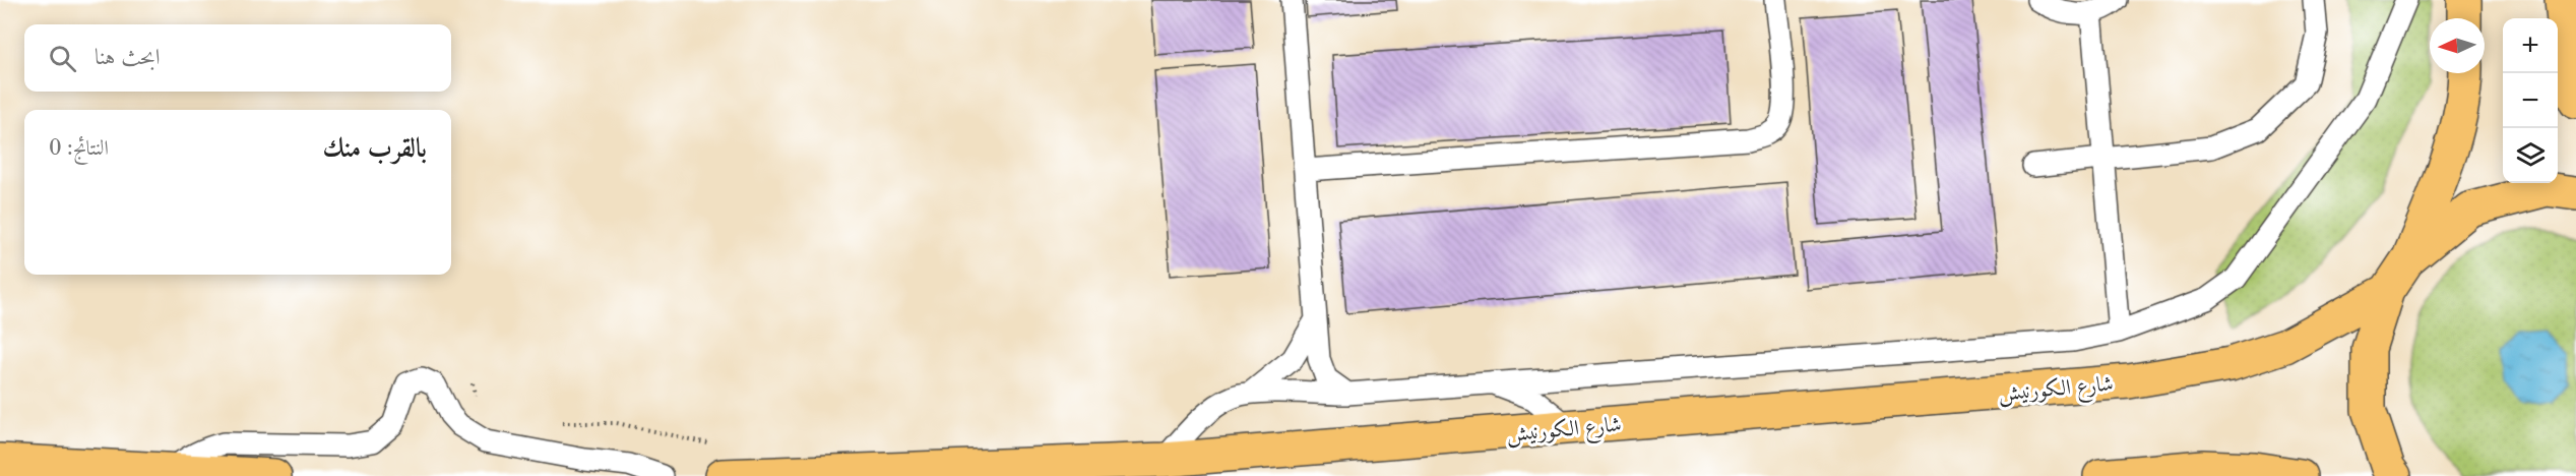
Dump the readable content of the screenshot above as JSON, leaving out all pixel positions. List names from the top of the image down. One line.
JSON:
{"streets":{"highway":["شارع الكورنيش"]},"north":"left","page":{"map_buttons":["+","−"],"search":"ابحث هنا","heading":["بالقرب منك","النتائج: 0"]}}
